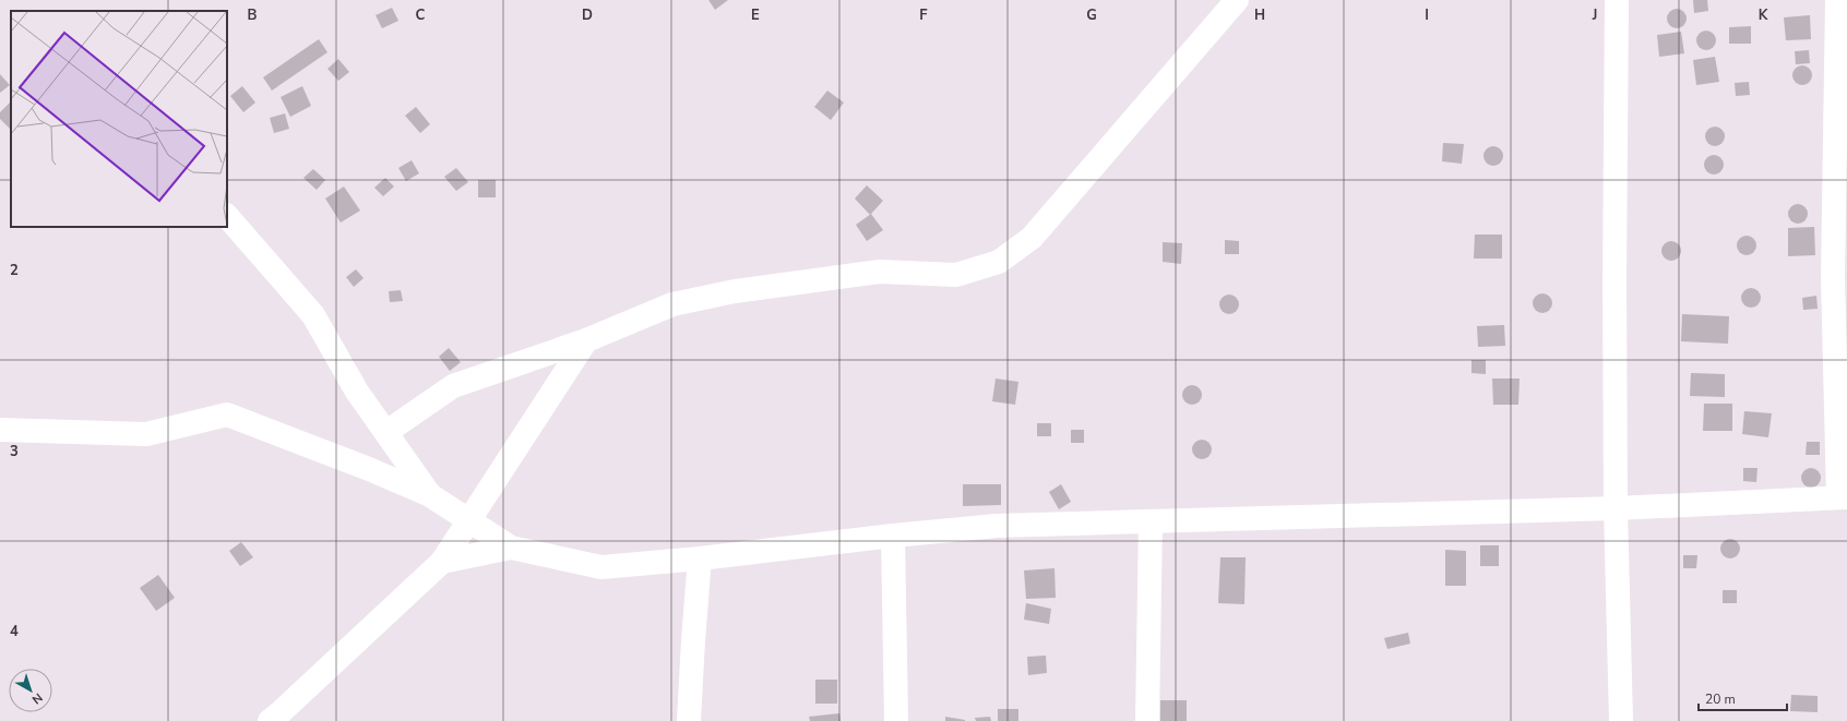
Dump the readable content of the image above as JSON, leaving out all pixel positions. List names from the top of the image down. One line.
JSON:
{"scale_bar":"20 m","north":"bottom right","grid":{"columns":["B","C","D","E","F","G","H","I","J","K"],"rows":["2","3","4"]}}
